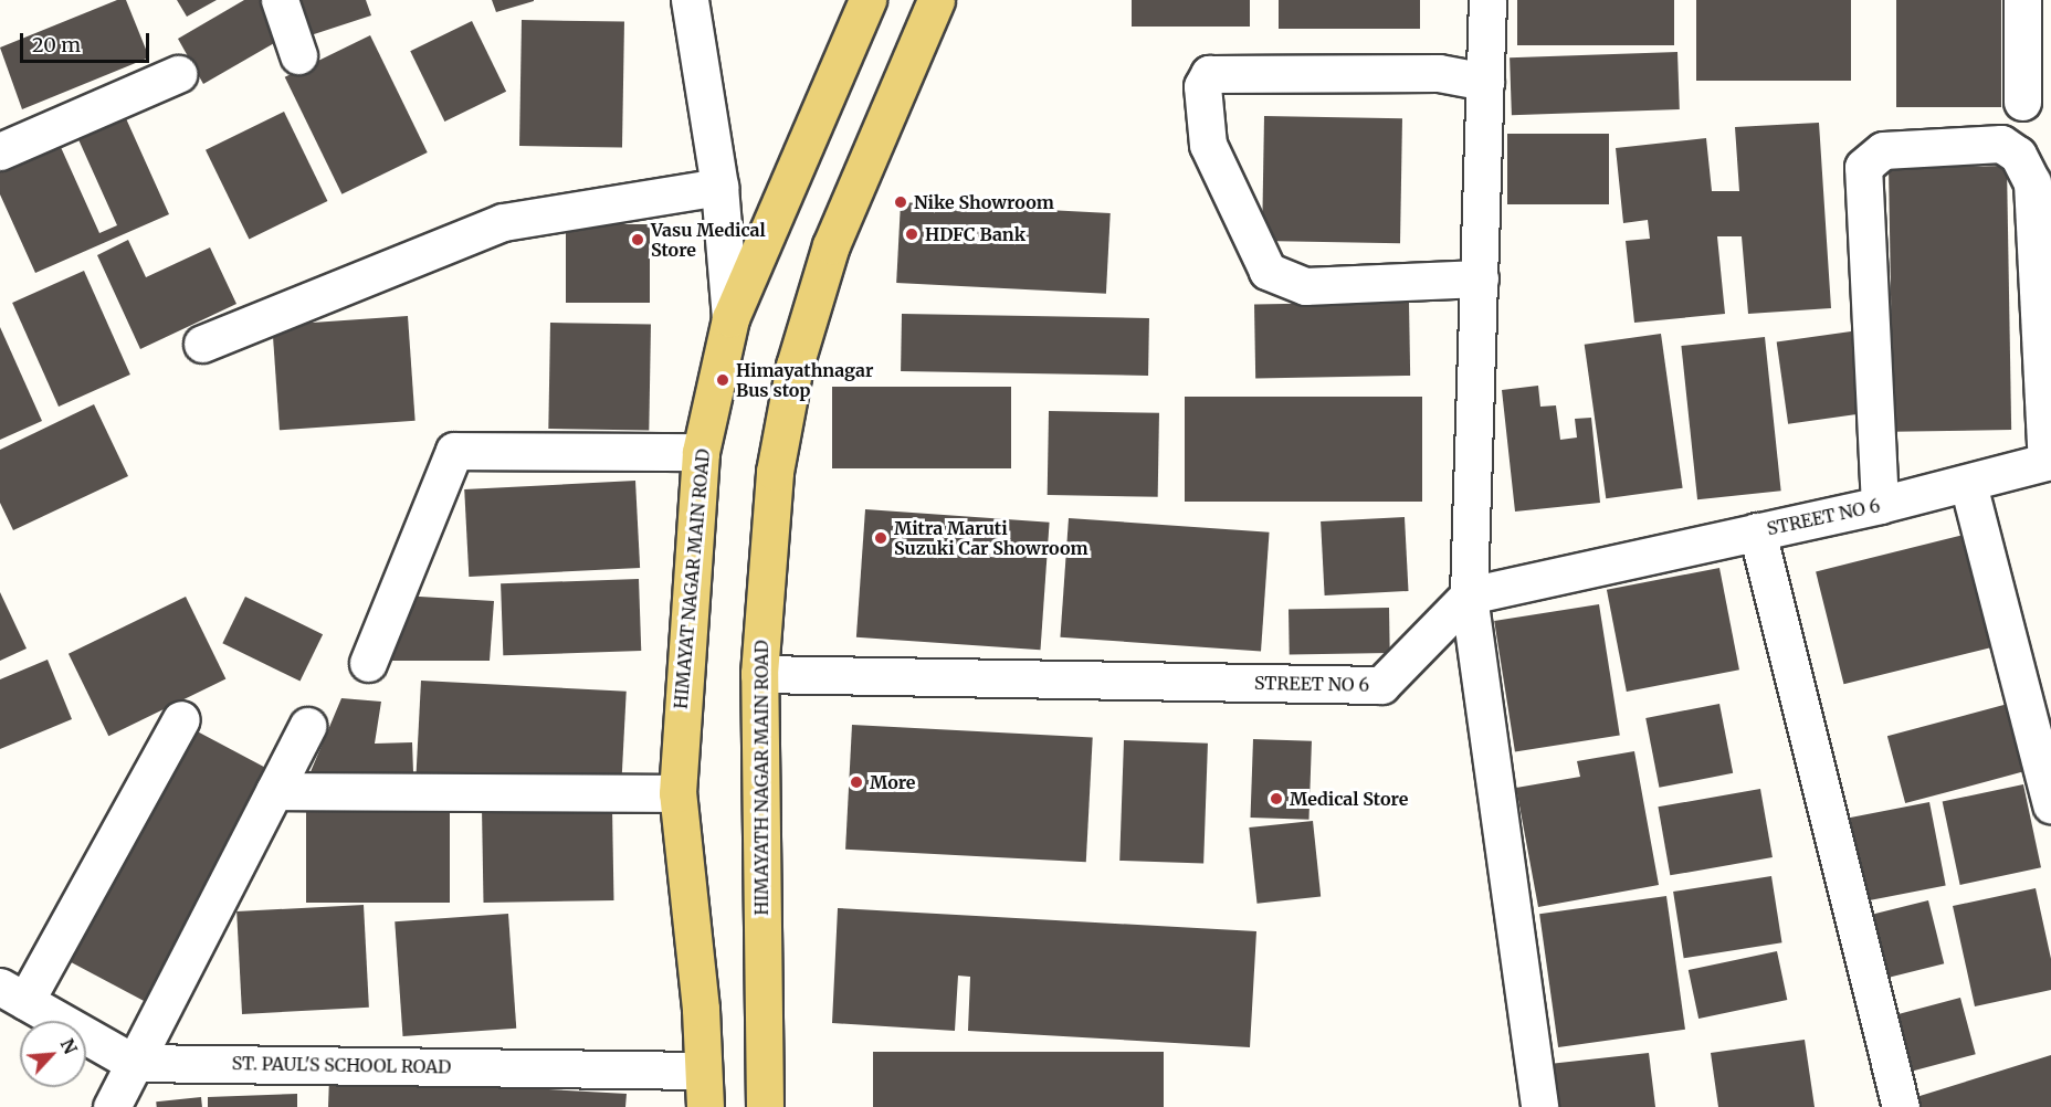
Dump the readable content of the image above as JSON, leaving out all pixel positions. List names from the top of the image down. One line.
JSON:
{"streets":{"main road":["HIMAYAT NAGAR MAIN ROAD","HIMAYATH NAGAR MAIN ROAD"],"street":["STREET NO 6","ST. PAUL'S SCHOOL ROAD"]},"crossings":[["STREET NO 6","HIMAYATH NAGAR MAIN ROAD"],["HIMAYAT NAGAR MAIN ROAD","ST. PAUL'S SCHOOL ROAD"]],"places":["Nike Showroom","HDFC Bank","Vasu Medical Store","Himayathnagar Bus stop","Mitra Maruti Suzuki Car Showroom","More","Medical Store"],"scale_bar":"20 m","north":"top right"}
